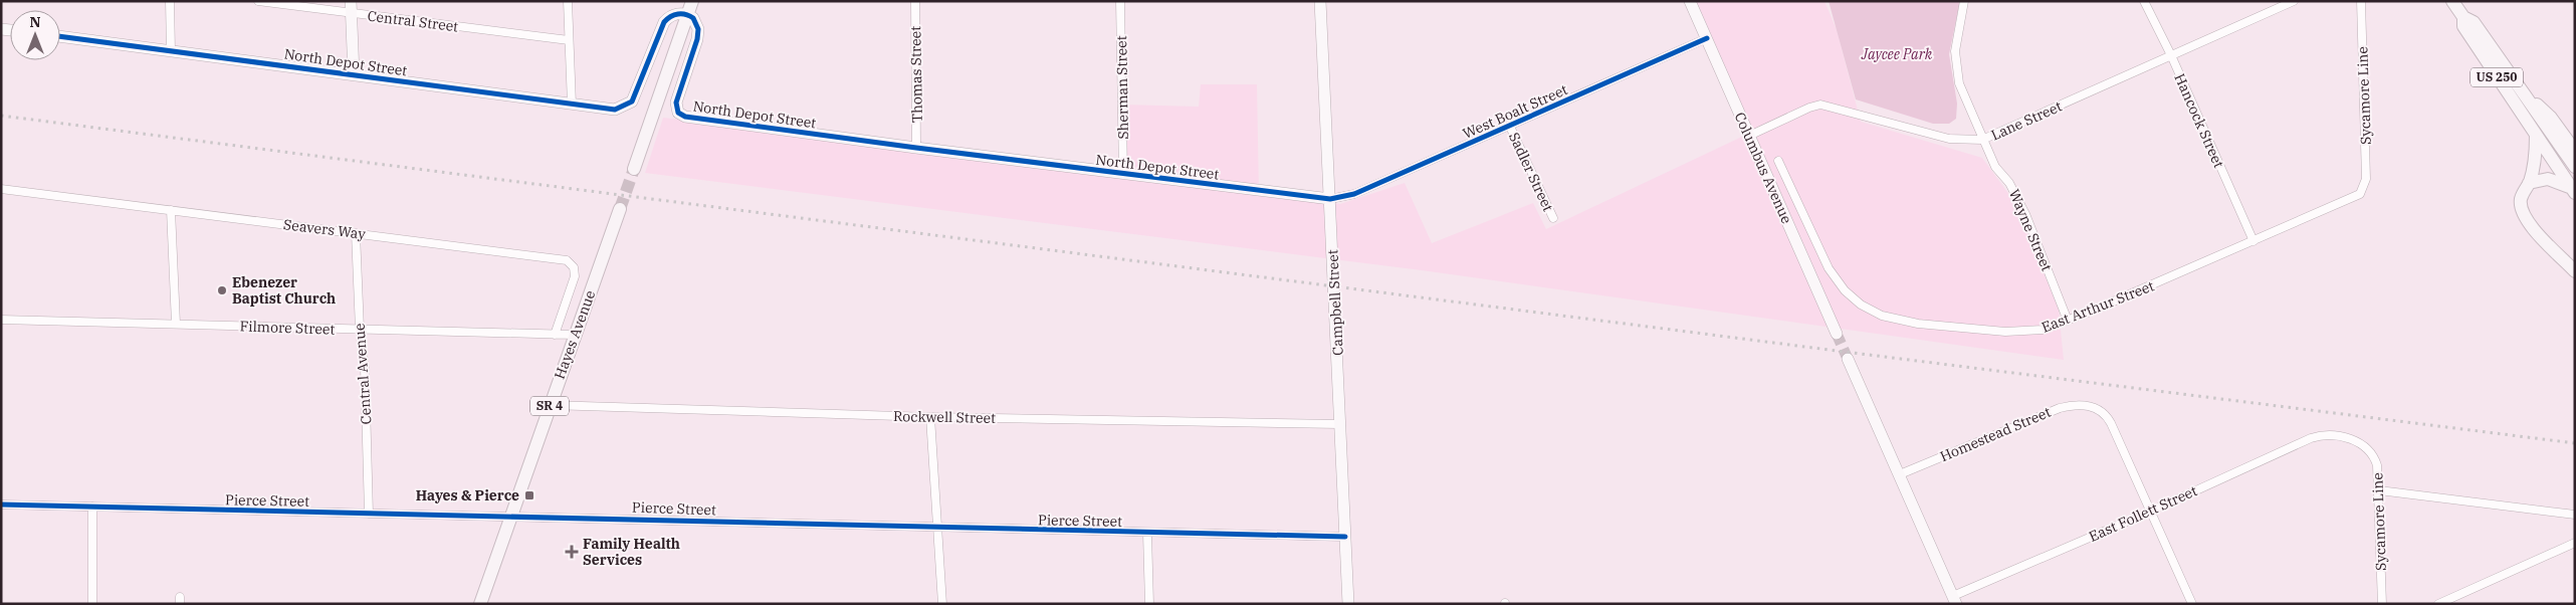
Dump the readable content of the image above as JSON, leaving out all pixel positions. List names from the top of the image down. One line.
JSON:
{"streets":{"main road":["US 250","Hayes Avenue","SR 4"],"street":["Central Street","North Depot Street","Thomas Street","Sherman Street","Sycamore Line","West Boalt Street","Lane Street","Hancock Street","Columbus Avenue","Sadler Street","Seavers Way","Wayne Street","Campbell Street","East Arthur Street","Filmore Street","Central Avenue","Rockwell Street","Homestead Street","Pierce Street","East Follett Street"]},"crossings":[["North Depot Street","Thomas Street"],["North Depot Street","Sherman Street"],["North Depot Street","West Boalt Street"],["North Depot Street","Campbell Street"],["Sycamore Line","East Arthur Street"],["Sycamore Line","East Follett Street"],["West Boalt Street","Columbus Avenue"],["West Boalt Street","Sadler Street"],["West Boalt Street","Campbell Street"],["Lane Street","Hancock Street"],["Lane Street","Columbus Avenue"],["Lane Street","Wayne Street"],["Hancock Street","East Arthur Street"],["Seavers Way","Filmore Street"],["Seavers Way","Central Avenue"],["Wayne Street","East Arthur Street"],["Campbell Street","Rockwell Street"],["Campbell Street","Pierce Street"],["Filmore Street","Hayes Avenue"],["Filmore Street","Central Avenue"],["Hayes Avenue","Rockwell Street"],["Hayes Avenue","Pierce Street"],["Central Avenue","Pierce Street"],["Homestead Street","East Follett Street"]],"parks":["Jaycee Park"],"places":{"other":["Ebenezer Baptist Church"],"transit":["Hayes & Pierce"],"health":["Family Health Services"]},"north":"top"}
